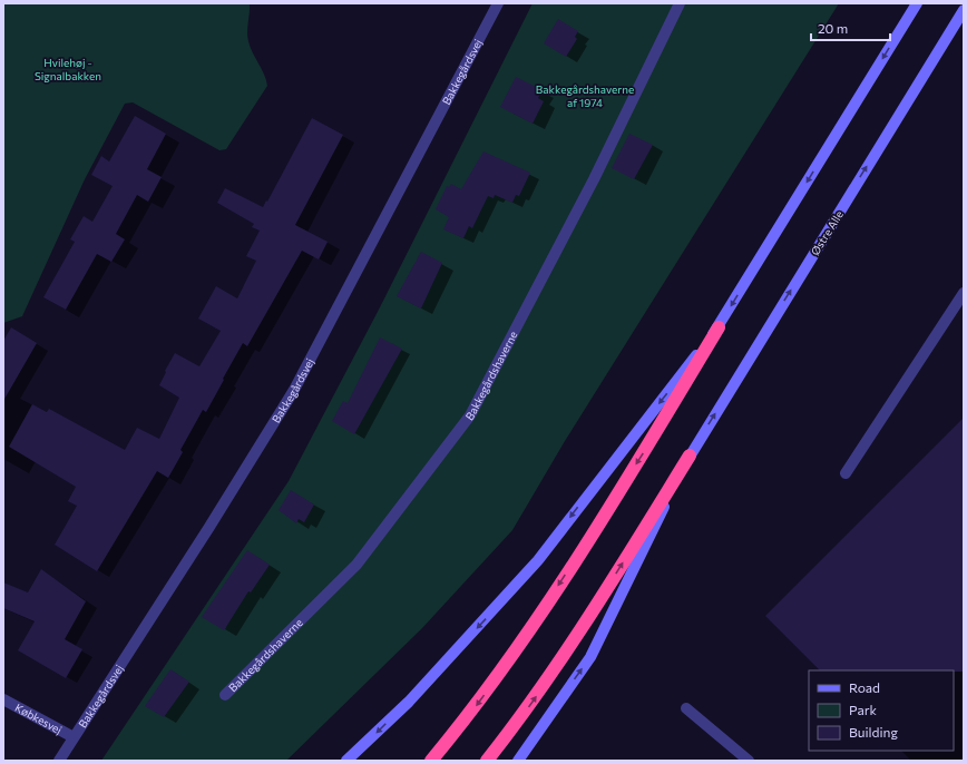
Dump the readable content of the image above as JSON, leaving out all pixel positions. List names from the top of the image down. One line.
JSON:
{"streets":{"street":["Bakkegårdsvej","Østre Alle","Bakkegårdshaverne","Købkesvej"]},"crossings":[["Bakkegårdsvej","Købkesvej"]],"parks":["Hvilehøj - Signalbakken","Bakkegårdshaverne af 1974"],"legend":["Road","Park","Building"],"scale_bar":"20 m"}
